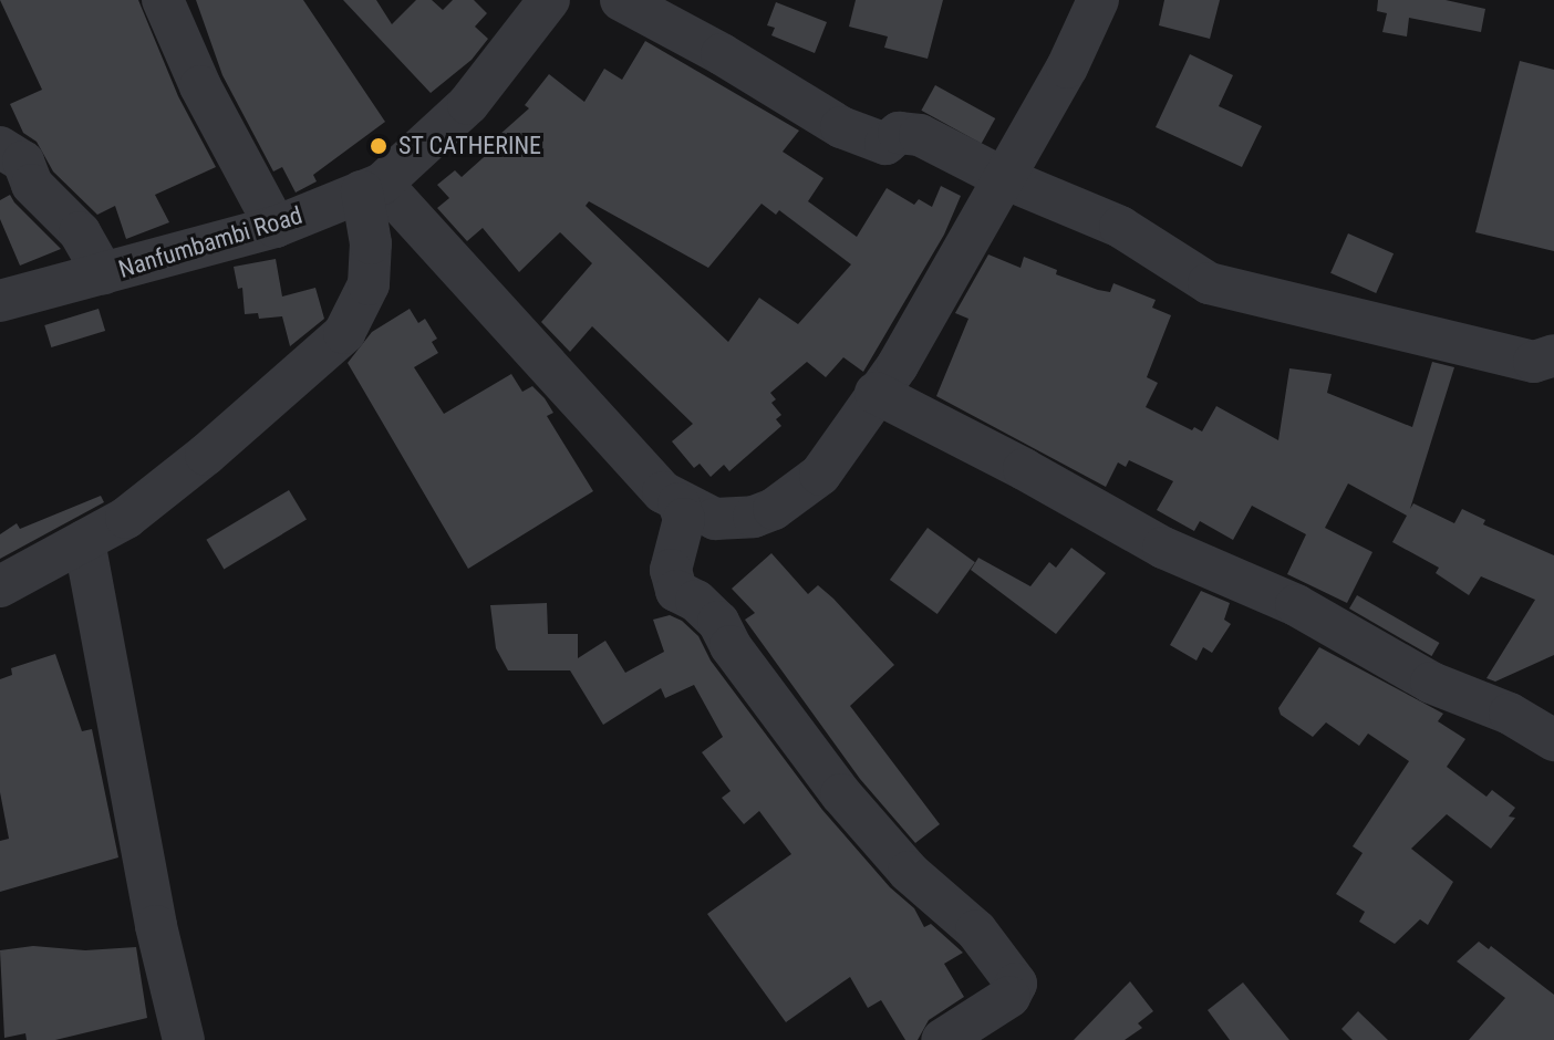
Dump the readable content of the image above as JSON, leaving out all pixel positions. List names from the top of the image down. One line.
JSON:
{"streets":{"street":["Nanfumbambi Road"]},"places":["ST CATHERINE"]}
